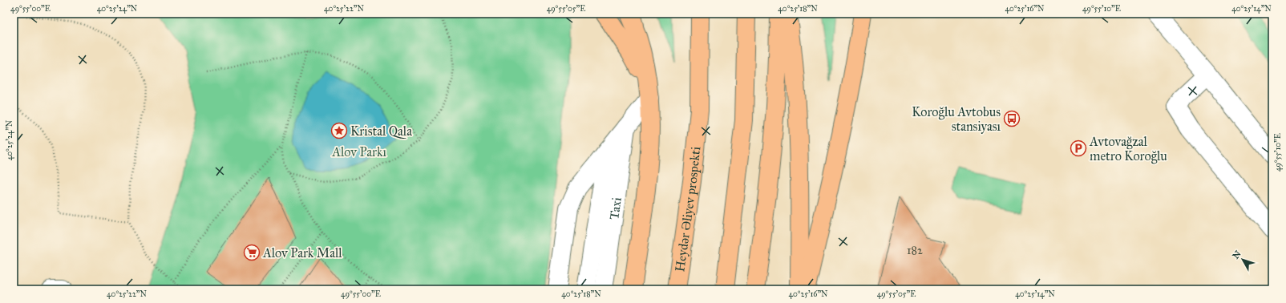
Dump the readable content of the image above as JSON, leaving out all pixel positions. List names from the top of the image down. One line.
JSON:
{"streets":{"main road":["Heydər Əliyev prospekti"],"street":["Taxi"]},"parks":["Alov Parkı"],"places":{"bus stop":["Koroğlu Avtobus stansiyası"],"place":["Kristal Qala"],"parking":["Avtovağzal metro Koroğlu"],"supermarket":["Alov Park Mall"]},"house_numbers":["182"],"north":"top left","coordinates":["49°55'00\"E","40°25'24\"N","40°25'22\"N","49°55'05\"E","40°25'18\"N","40°25'16\"N","49°55'10\"E","40°25'14\"N"]}
